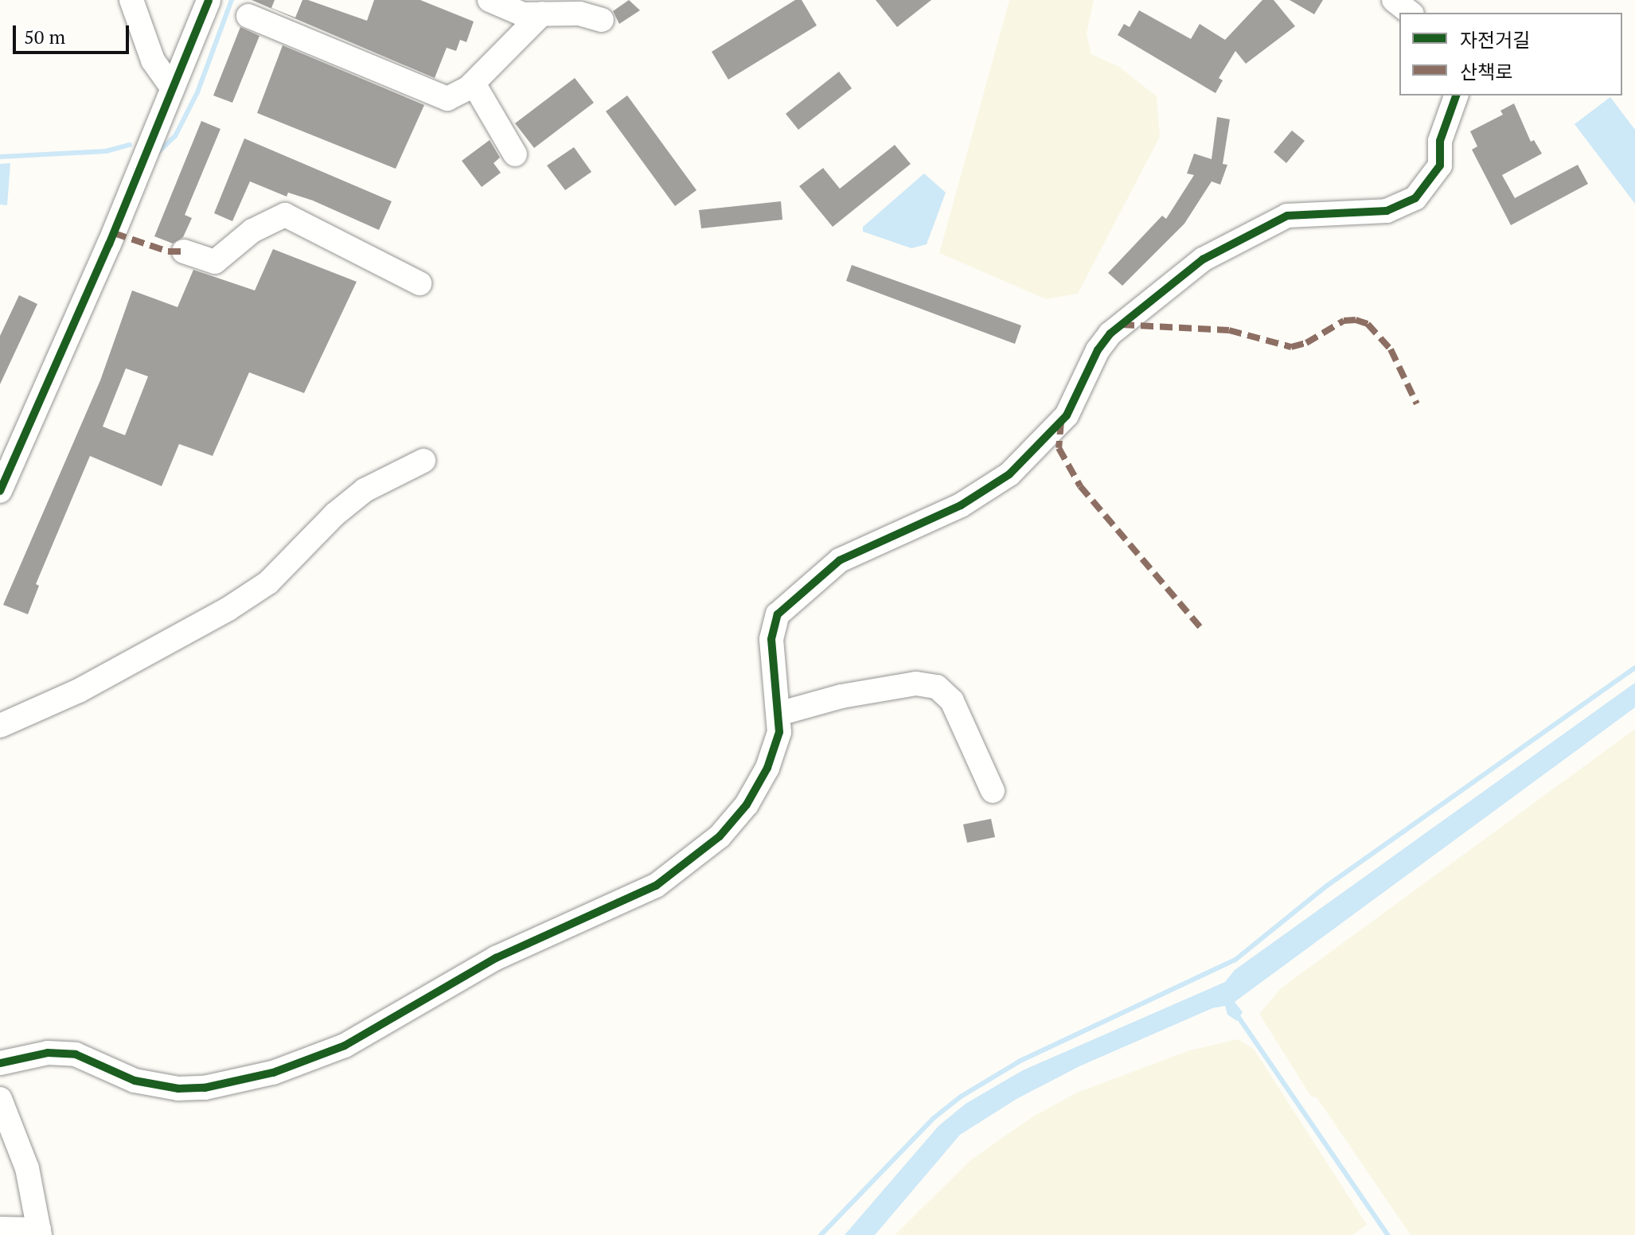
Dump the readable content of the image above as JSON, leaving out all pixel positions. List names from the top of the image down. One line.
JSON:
{"legend":["자전거길","산책로"],"scale_bar":"50 m"}
